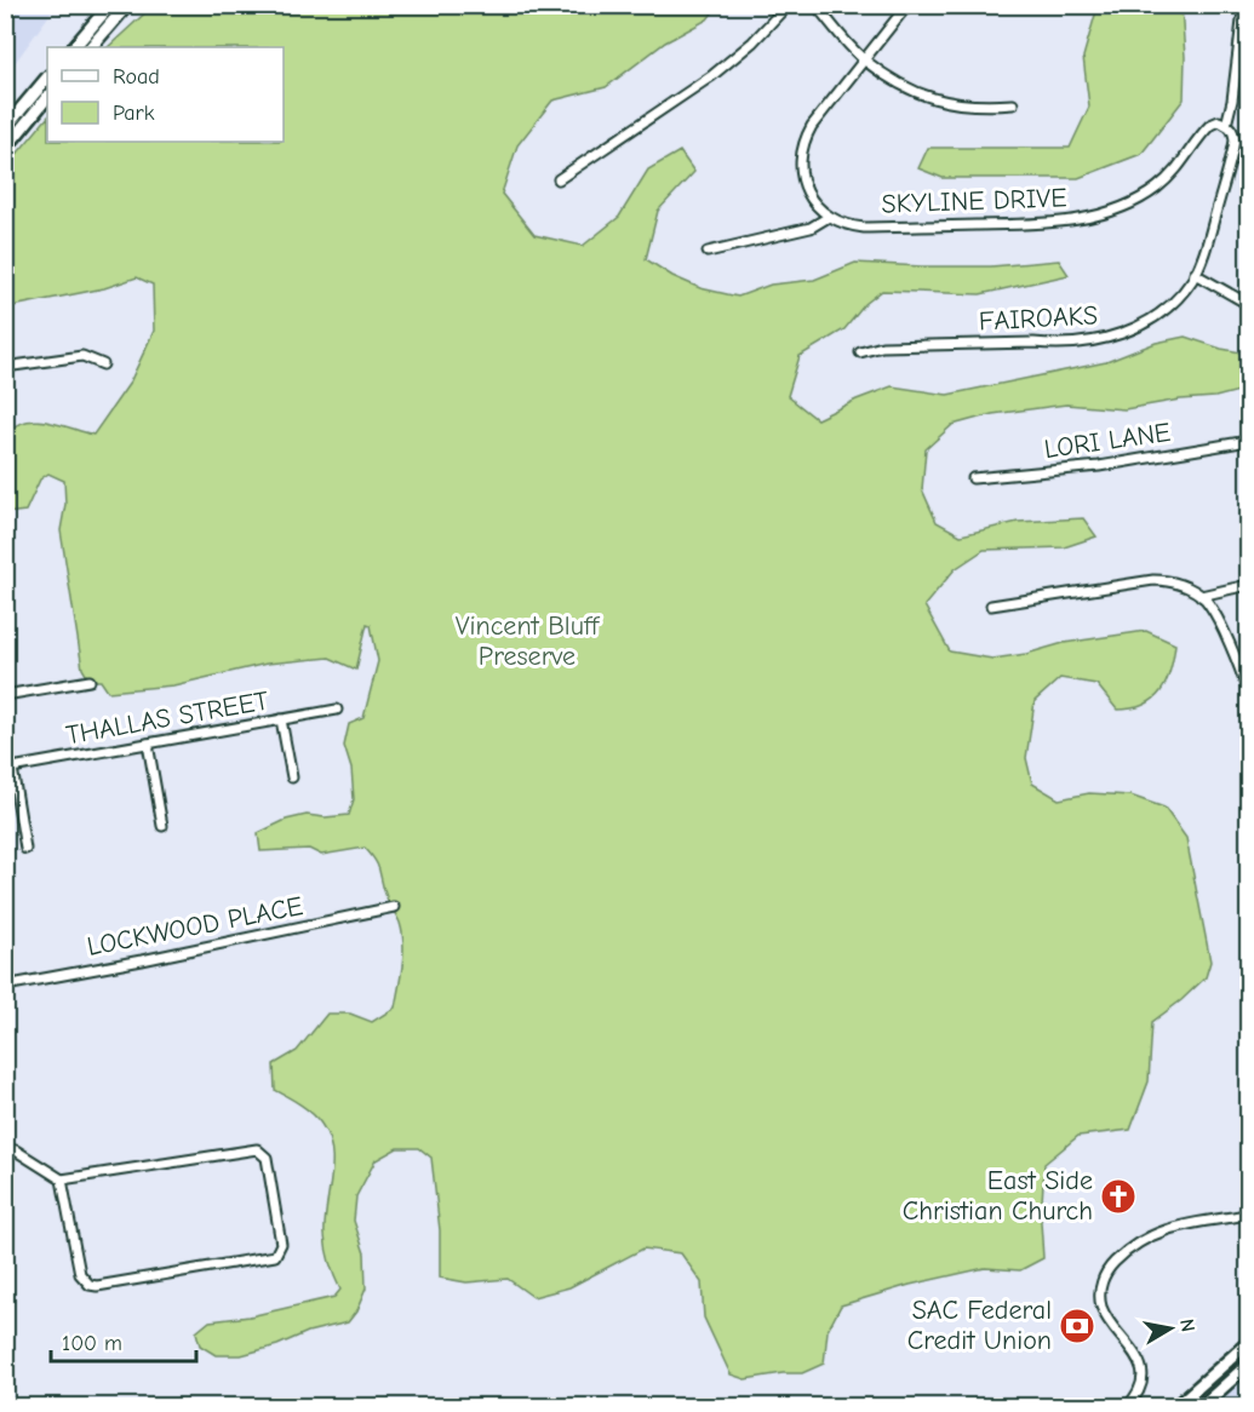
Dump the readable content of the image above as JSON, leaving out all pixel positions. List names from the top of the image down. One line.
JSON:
{"streets":{"street":["SKYLINE DRIVE","FAIROAKS","LORI LANE","THALLAS STREET","LOCKWOOD PLACE"]},"parks":["Vincent Bluff Preserve"],"places":{"church":["East Side Christian Church"],"bank":["SAC Federal Credit Union"]},"legend":["Road","Park"],"scale_bar":"100 m","north":"right"}
